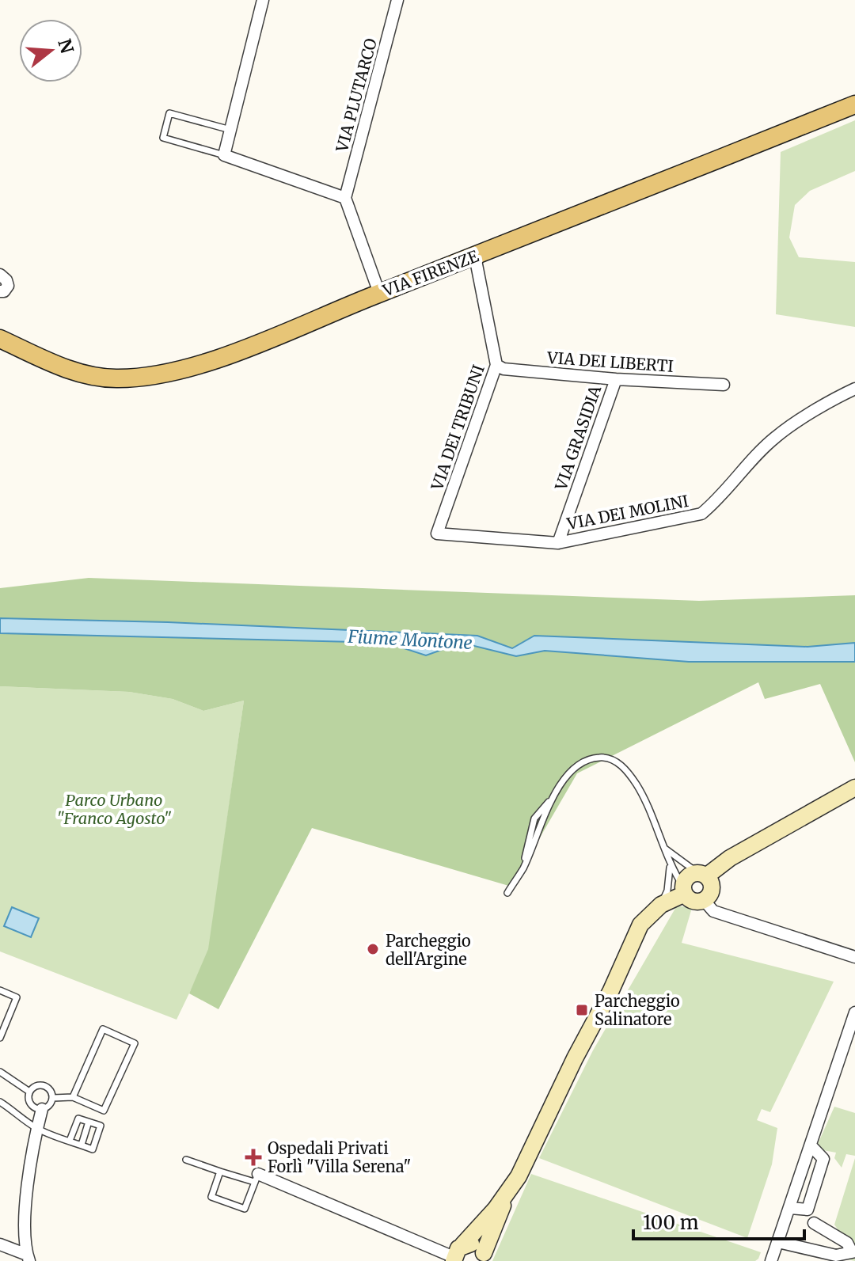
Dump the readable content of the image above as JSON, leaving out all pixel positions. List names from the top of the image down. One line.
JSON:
{"streets":{"main road":["VIA FIRENZE"],"street":["VIA PLUTARCO","VIA DEI LIBERTI","VIA DEI TRIBUNI","VIA GRASIDIA","VIA DEI MOLINI"]},"crossings":[["VIA FIRENZE","VIA DEI TRIBUNI"],["VIA DEI LIBERTI","VIA DEI TRIBUNI"],["VIA DEI LIBERTI","VIA GRASIDIA"],["VIA DEI TRIBUNI","VIA DEI MOLINI"],["VIA GRASIDIA","VIA DEI MOLINI"]],"water":["Fiume Montone"],"parks":["Parco Urbano \"Franco Agosto\""],"places":{"other":["Parcheggio dell'Argine"],"transit":["Parcheggio Salinatore"],"health":["Ospedali Privati Forlì \"Villa Serena\""]},"scale_bar":"100 m","north":"right"}
